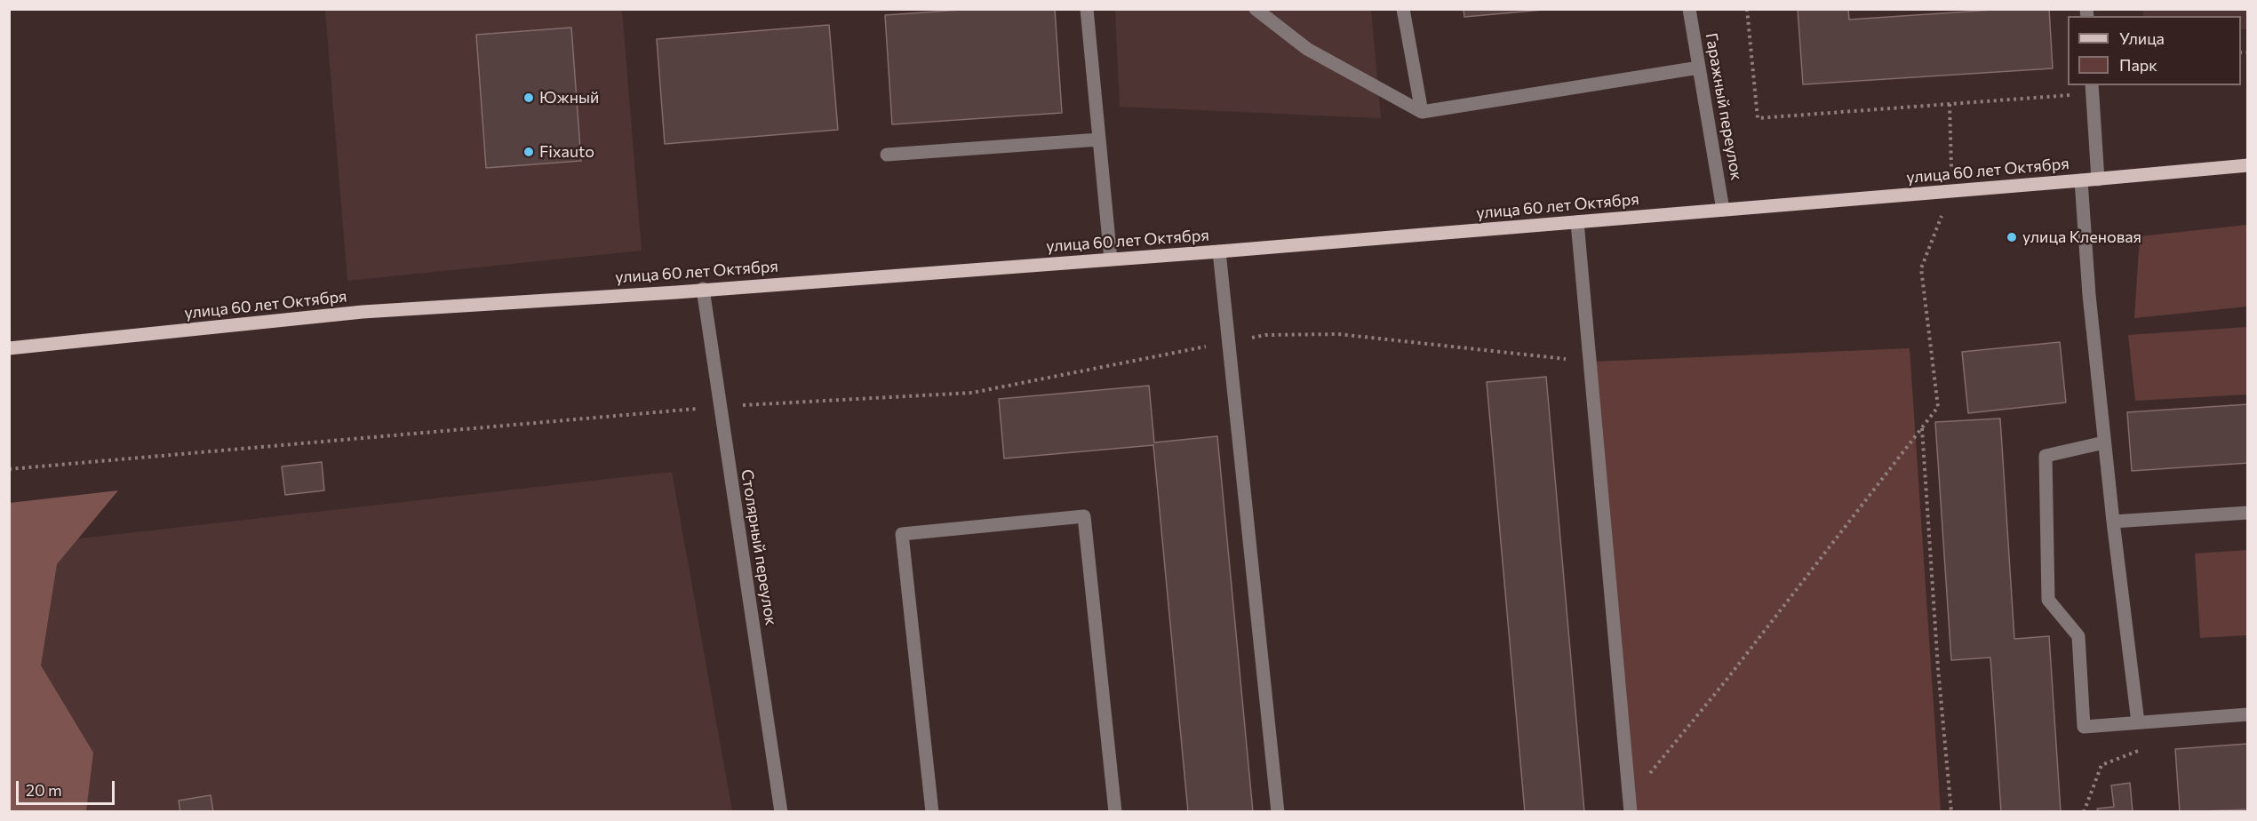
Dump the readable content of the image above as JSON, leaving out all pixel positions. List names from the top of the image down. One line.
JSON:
{"streets":{"main road":["улица 60 лет Октября"],"street":["Гаражный переулок","Столярный переулок"]},"crossings":[["Гаражный переулок","улица 60 лет Октября"],["улица 60 лет Октября","Столярный переулок"]],"places":["Южный","Fixauto","улица Кленовая"],"legend":["Улица","Парк"],"scale_bar":"20 m"}
